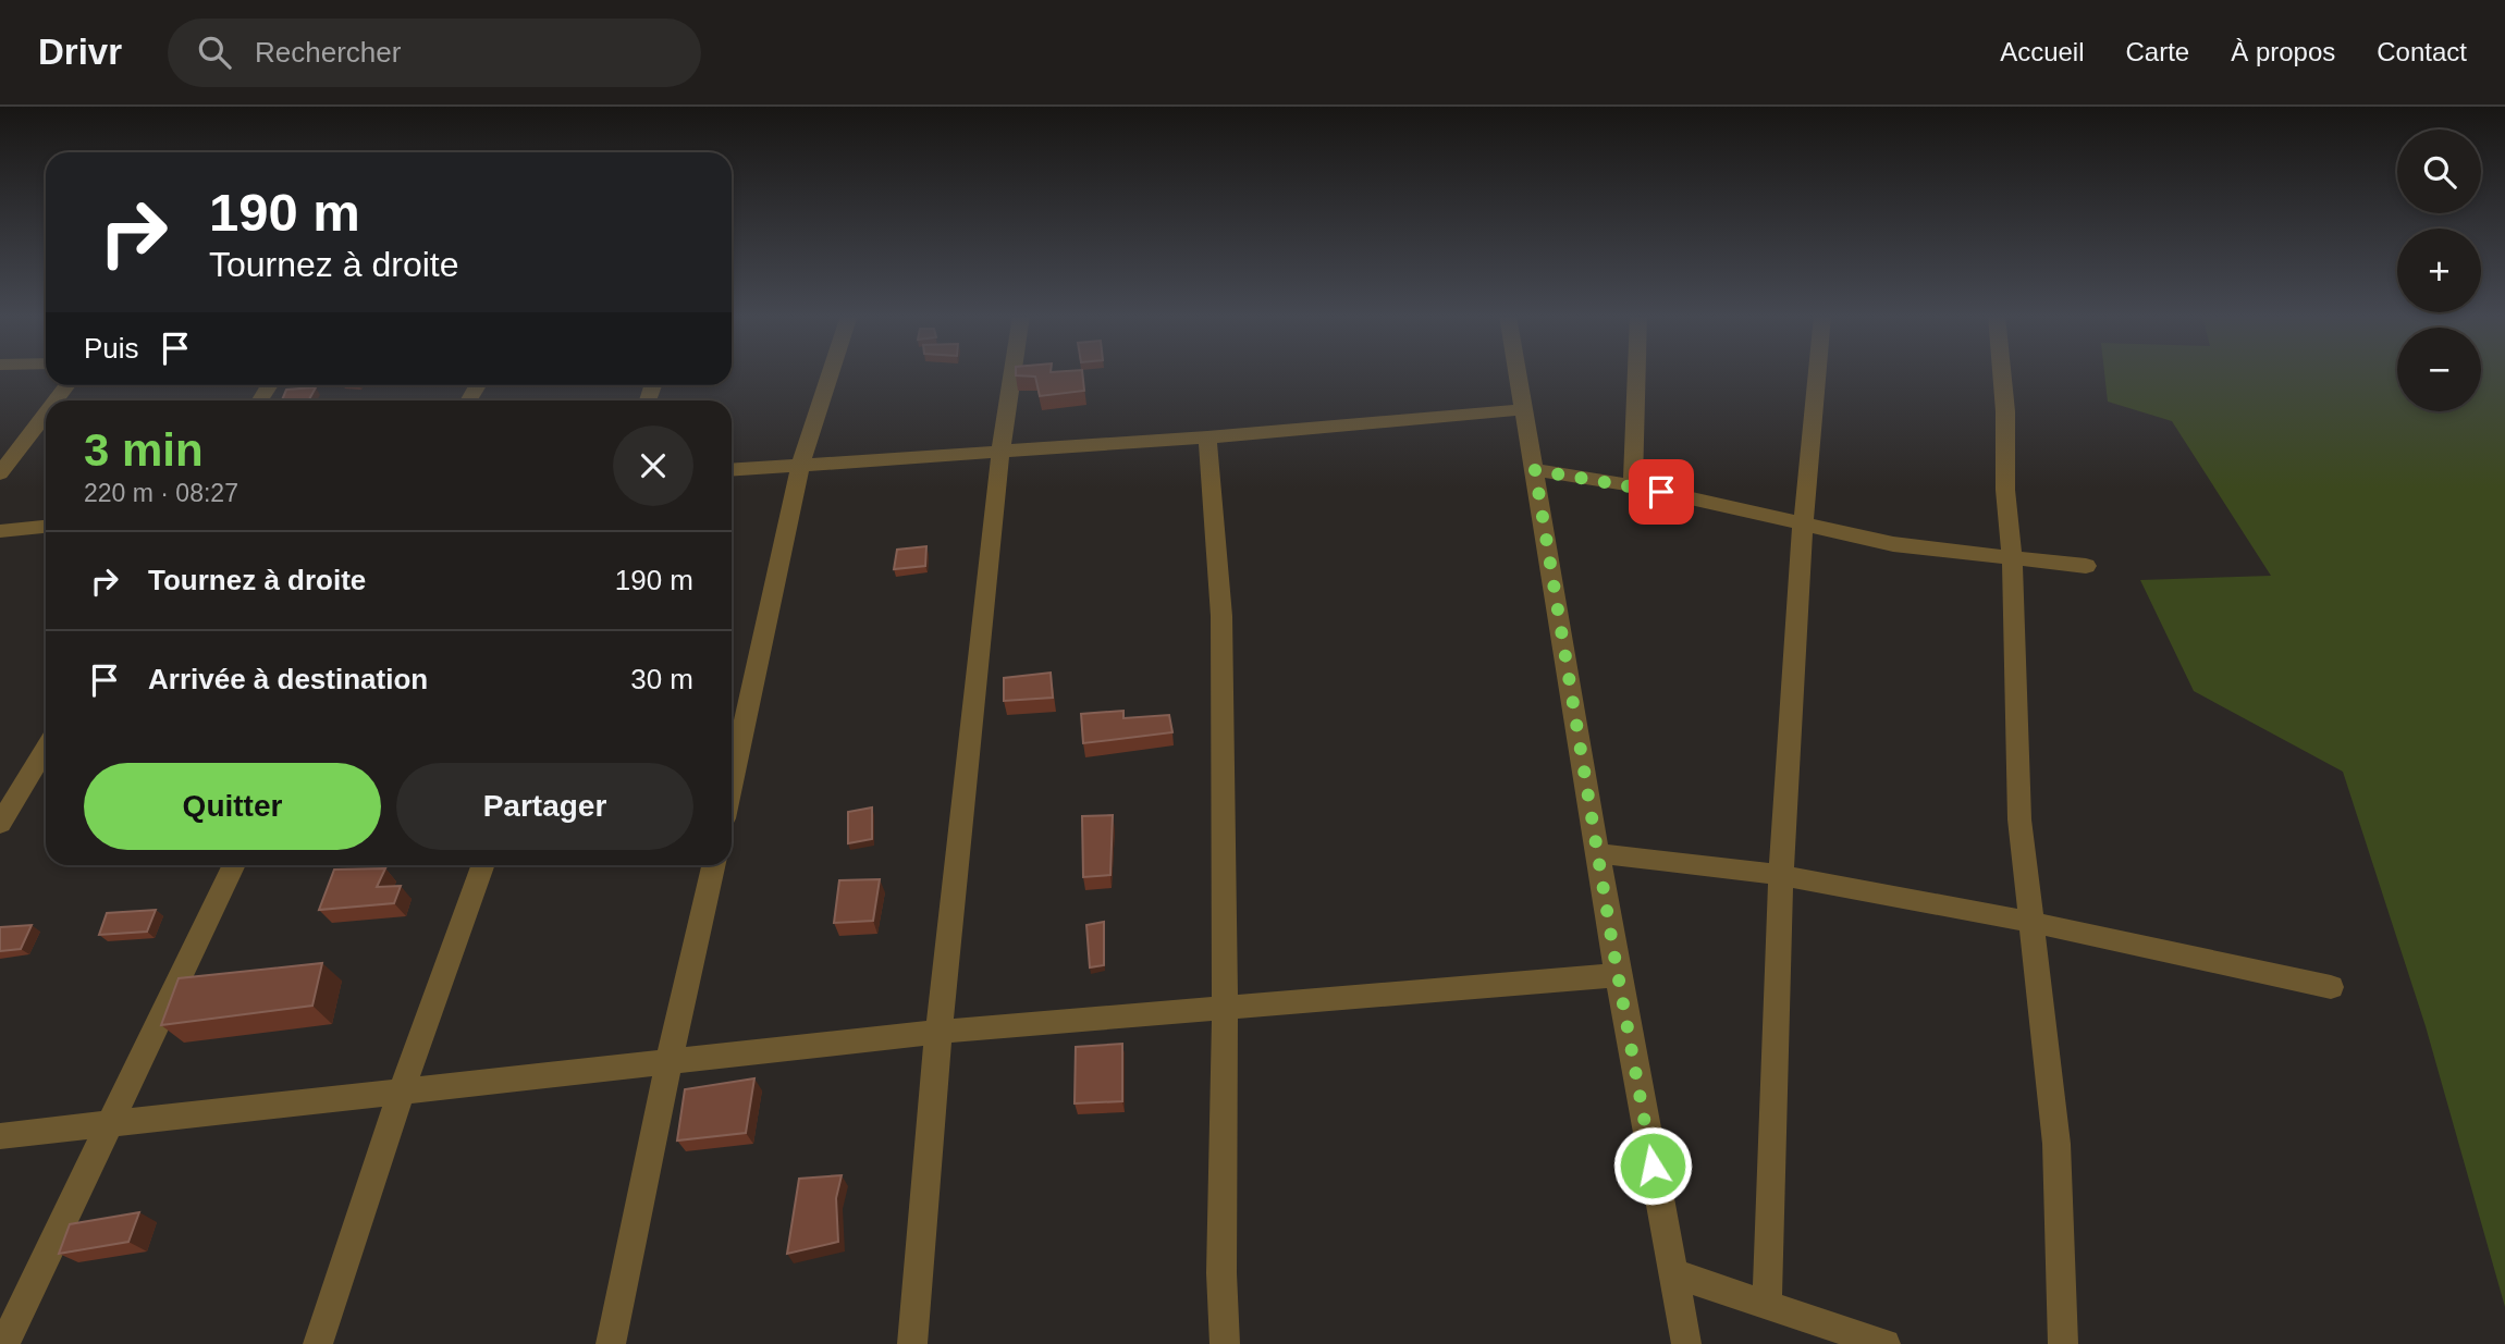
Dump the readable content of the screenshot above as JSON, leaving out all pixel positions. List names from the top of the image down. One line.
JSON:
{"page":{"header":"Drivr","search":"Rechercher","nav":["Accueil","Carte","À propos","Contact"],"map_buttons":["+","−"],"turn":["190 m","Tournez à droite"],"then":"Puis","heading":["3 min","220 m · 08:27"],"list":[{"name":"Tournez à droite","value":"190 m"},{"name":"Arrivée à destination","value":"30 m"}],"buttons":["Quitter","Partager"]}}
